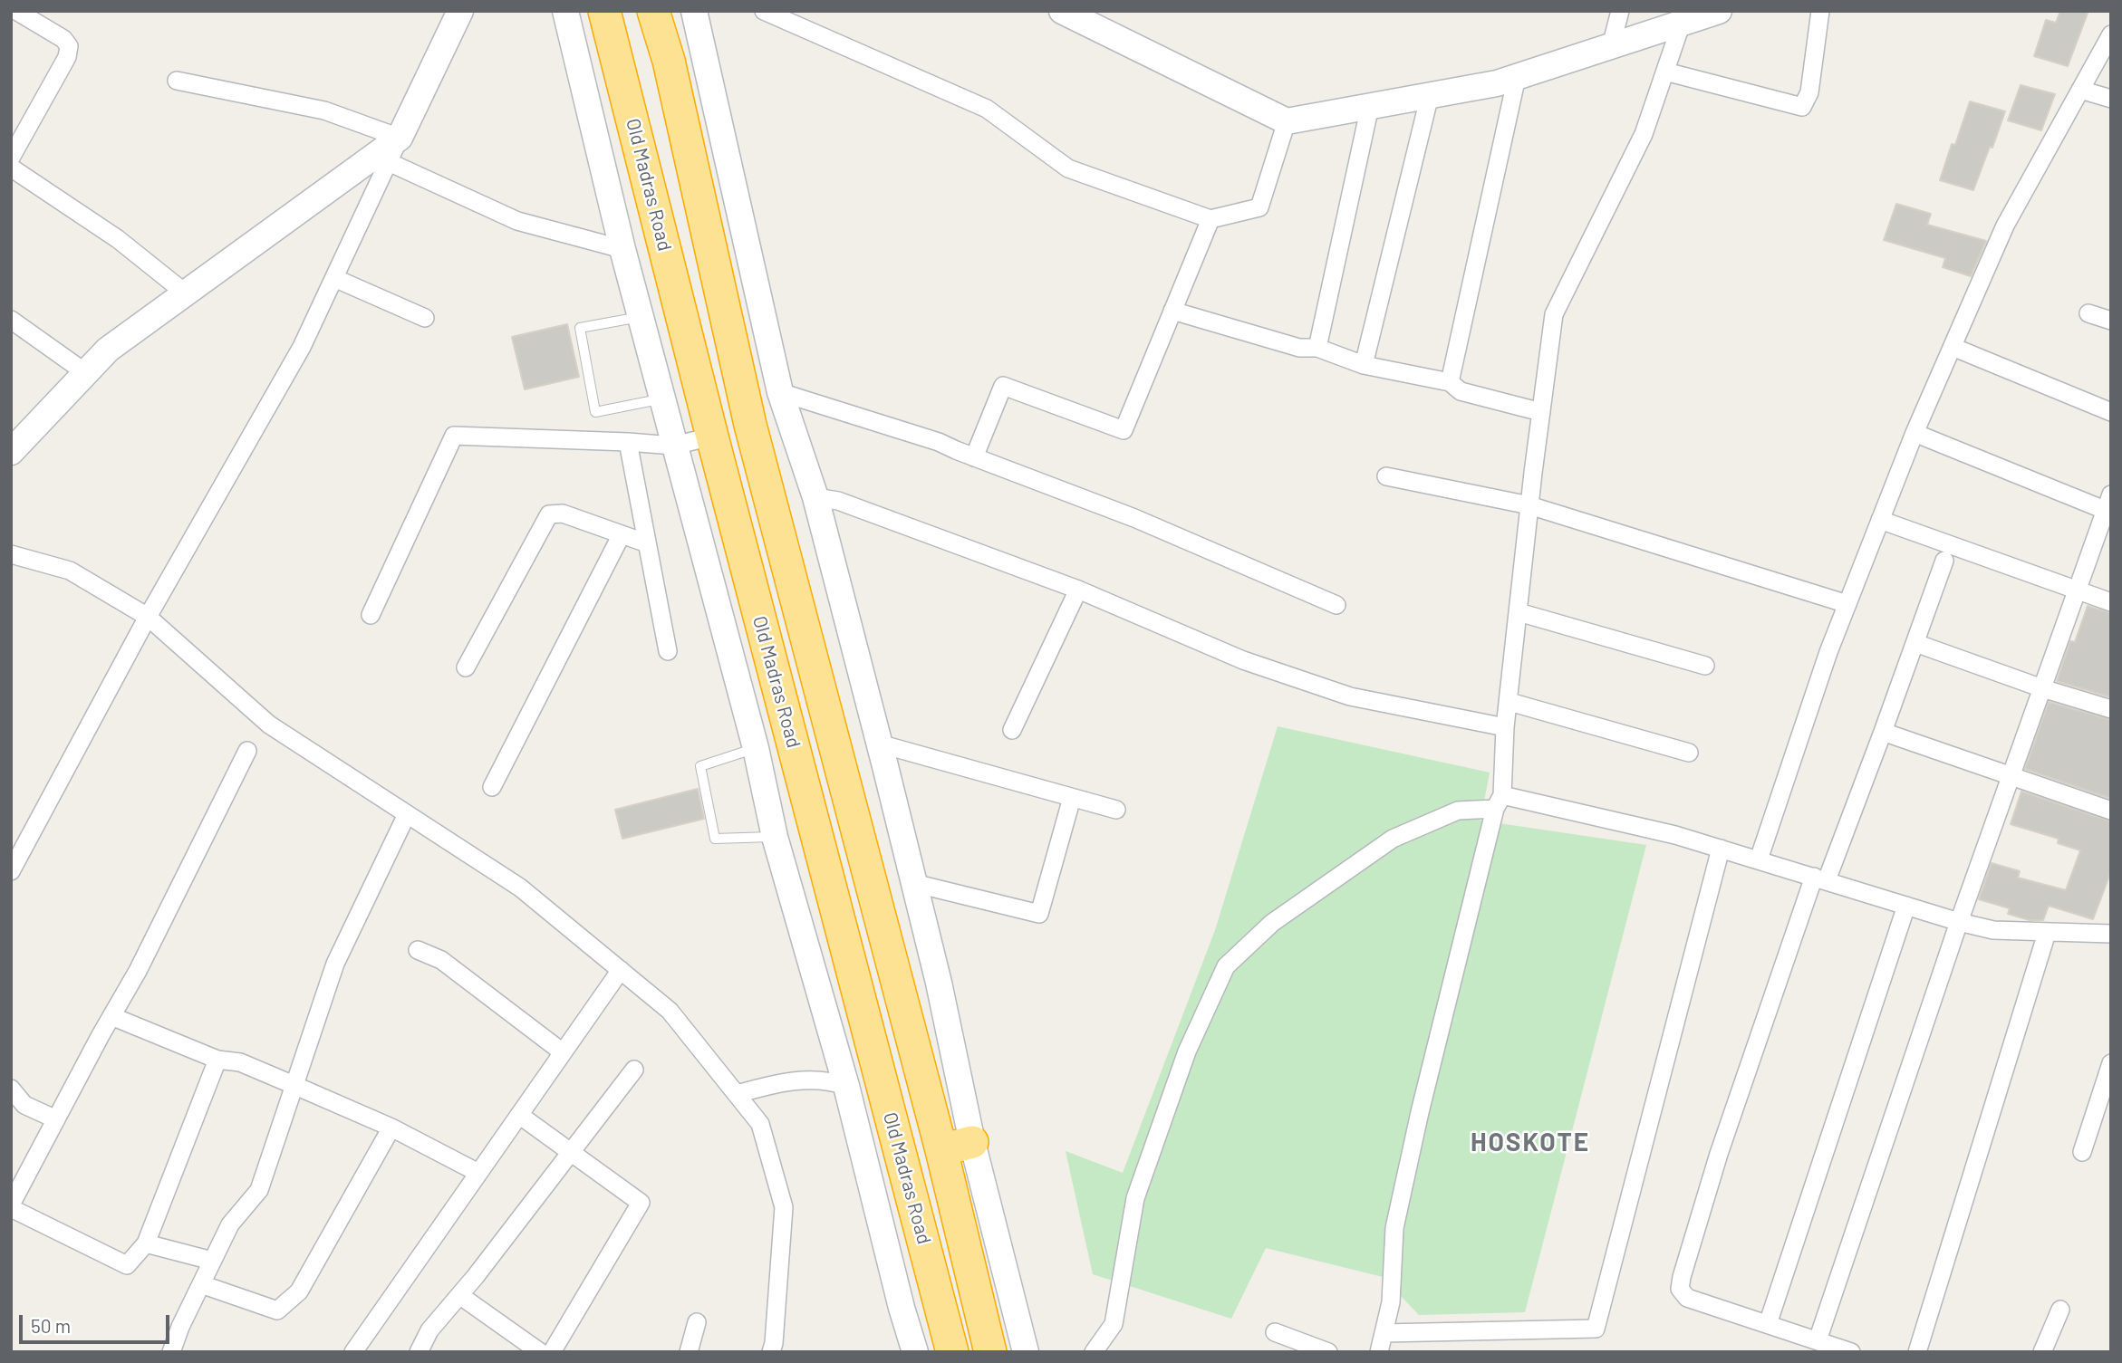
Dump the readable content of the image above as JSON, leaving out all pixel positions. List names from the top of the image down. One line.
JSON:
{"streets":{"highway":["Old Madras Road"]},"districts":["HOSKOTE"],"scale_bar":"50 m"}
